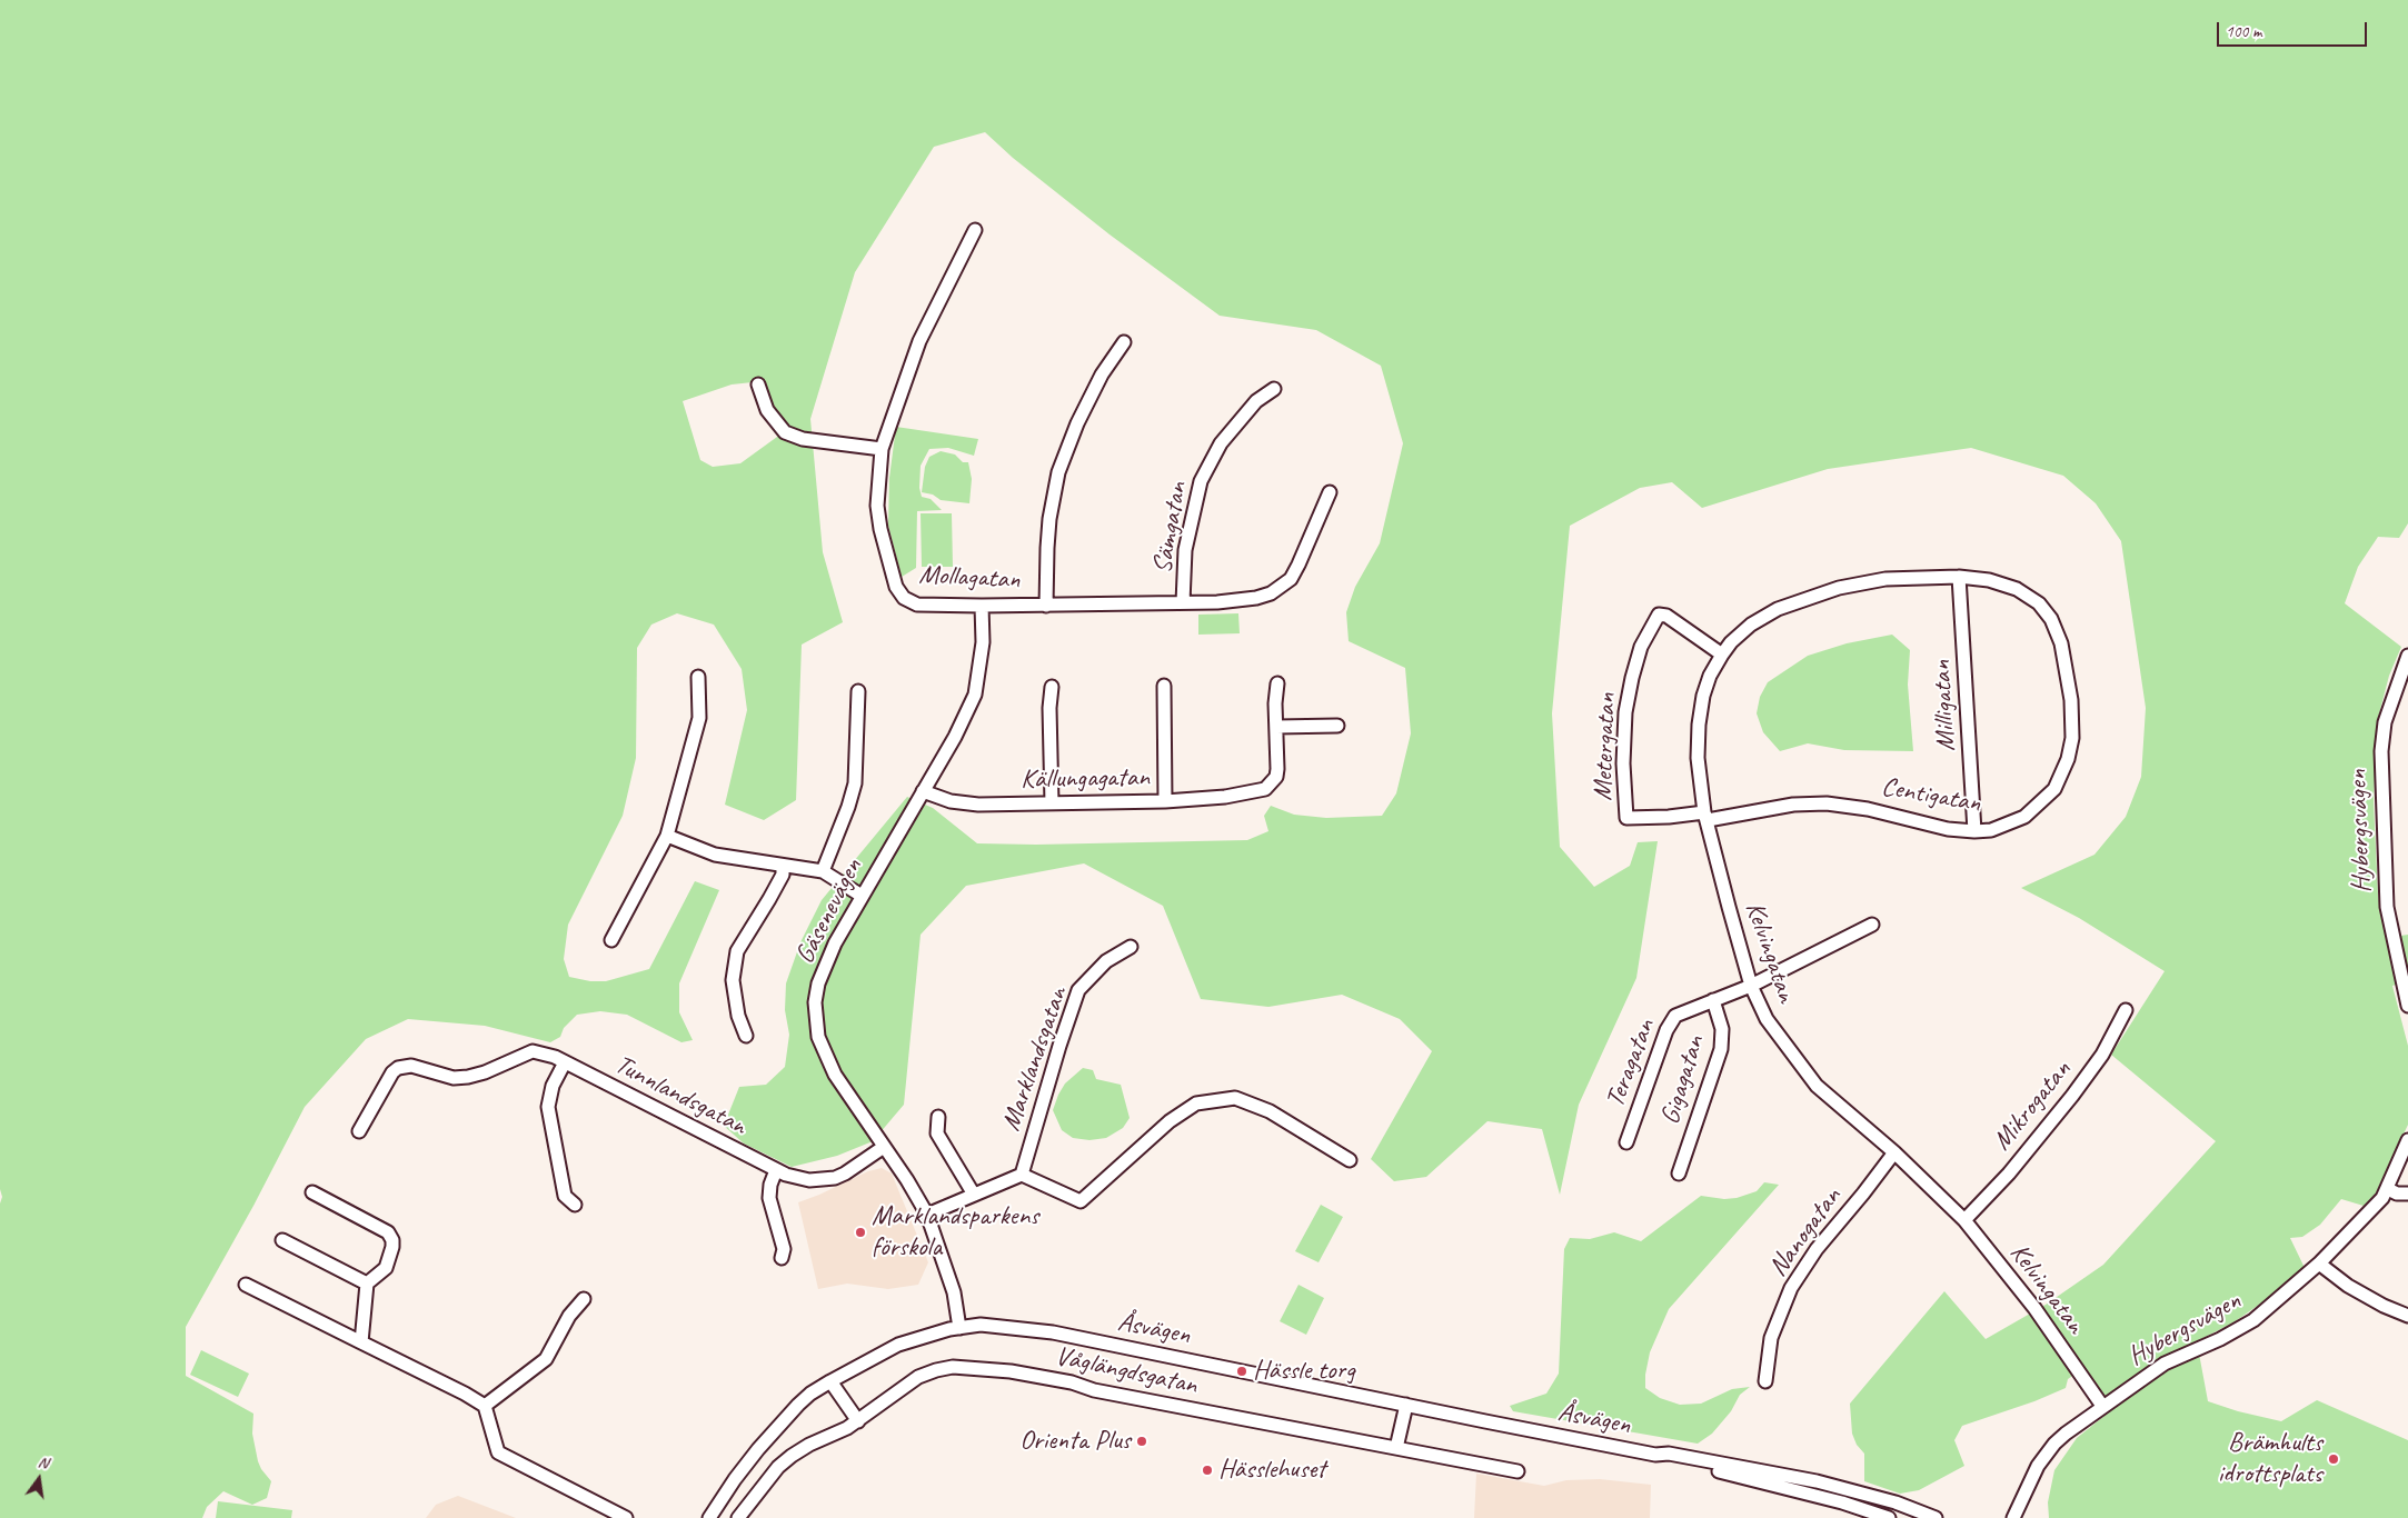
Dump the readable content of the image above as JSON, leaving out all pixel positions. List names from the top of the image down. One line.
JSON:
{"streets":{"street":["Sämgatan","Mollagatan","Milligatan","Metergatan","Källungagatan","Centigatan","Hybergsvägen","Gäsenevägen","Kelvingatan","Marklandsgatan","Teragatan","Gigagatan","Tunnlandsgatan","Mikrogatan","Nanogatan","Åsvägen","Våglängdsgatan"]},"crossings":[["Sämgatan","Mollagatan"],["Mollagatan","Gäsenevägen"],["Milligatan","Centigatan"],["Milligatan","Kelvingatan"],["Metergatan","Centigatan"],["Metergatan","Kelvingatan"],["Källungagatan","Gäsenevägen"],["Centigatan","Kelvingatan"],["Hybergsvägen","Kelvingatan"],["Gäsenevägen","Marklandsgatan"],["Gäsenevägen","Tunnlandsgatan"],["Gäsenevägen","Åsvägen"],["Kelvingatan","Teragatan"],["Kelvingatan","Mikrogatan"],["Kelvingatan","Nanogatan"],["Teragatan","Gigagatan"]],"places":["Marklandsparkens förskola","Hässle torg","Orienta Plus","Brämhults idrottsplats","Hässlehuset"],"scale_bar":"100 m","north":"top"}
